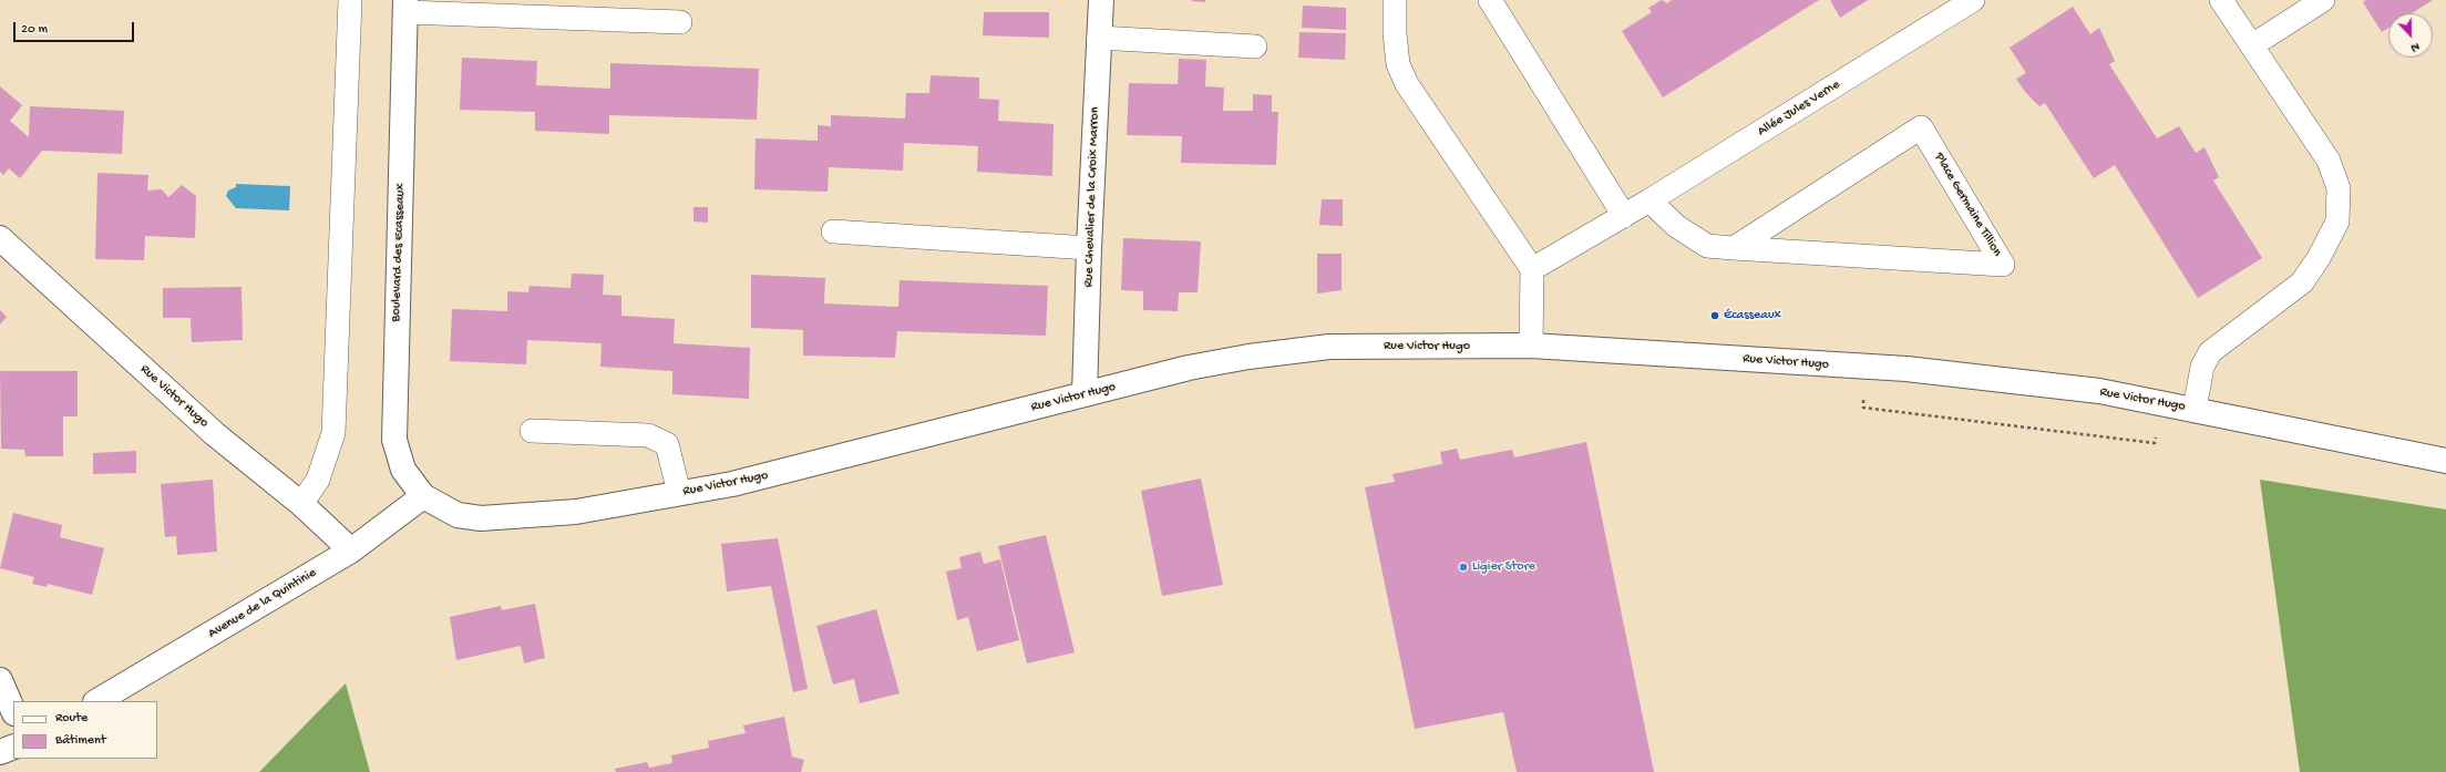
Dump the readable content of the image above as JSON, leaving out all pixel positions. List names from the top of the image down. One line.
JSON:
{"streets":{"street":["Rue Chevalier de la Croix Marron","Boulevard des Ecasseaux","Rue Victor Hugo","Avenue de la Quintinie"],"lane":["Allée Jules Verne","Place Germaine Tillion"]},"crossings":[["Allée Jules Verne","Place Germaine Tillion"],["Rue Chevalier de la Croix Marron","Rue Victor Hugo"],["Boulevard des Ecasseaux","Rue Victor Hugo"],["Boulevard des Ecasseaux","Avenue de la Quintinie"],["Rue Victor Hugo","Avenue de la Quintinie"]],"places":["Écasseaux","Ligier Store"],"legend":["Route","Bâtiment"],"scale_bar":"20 m","north":"bottom"}
